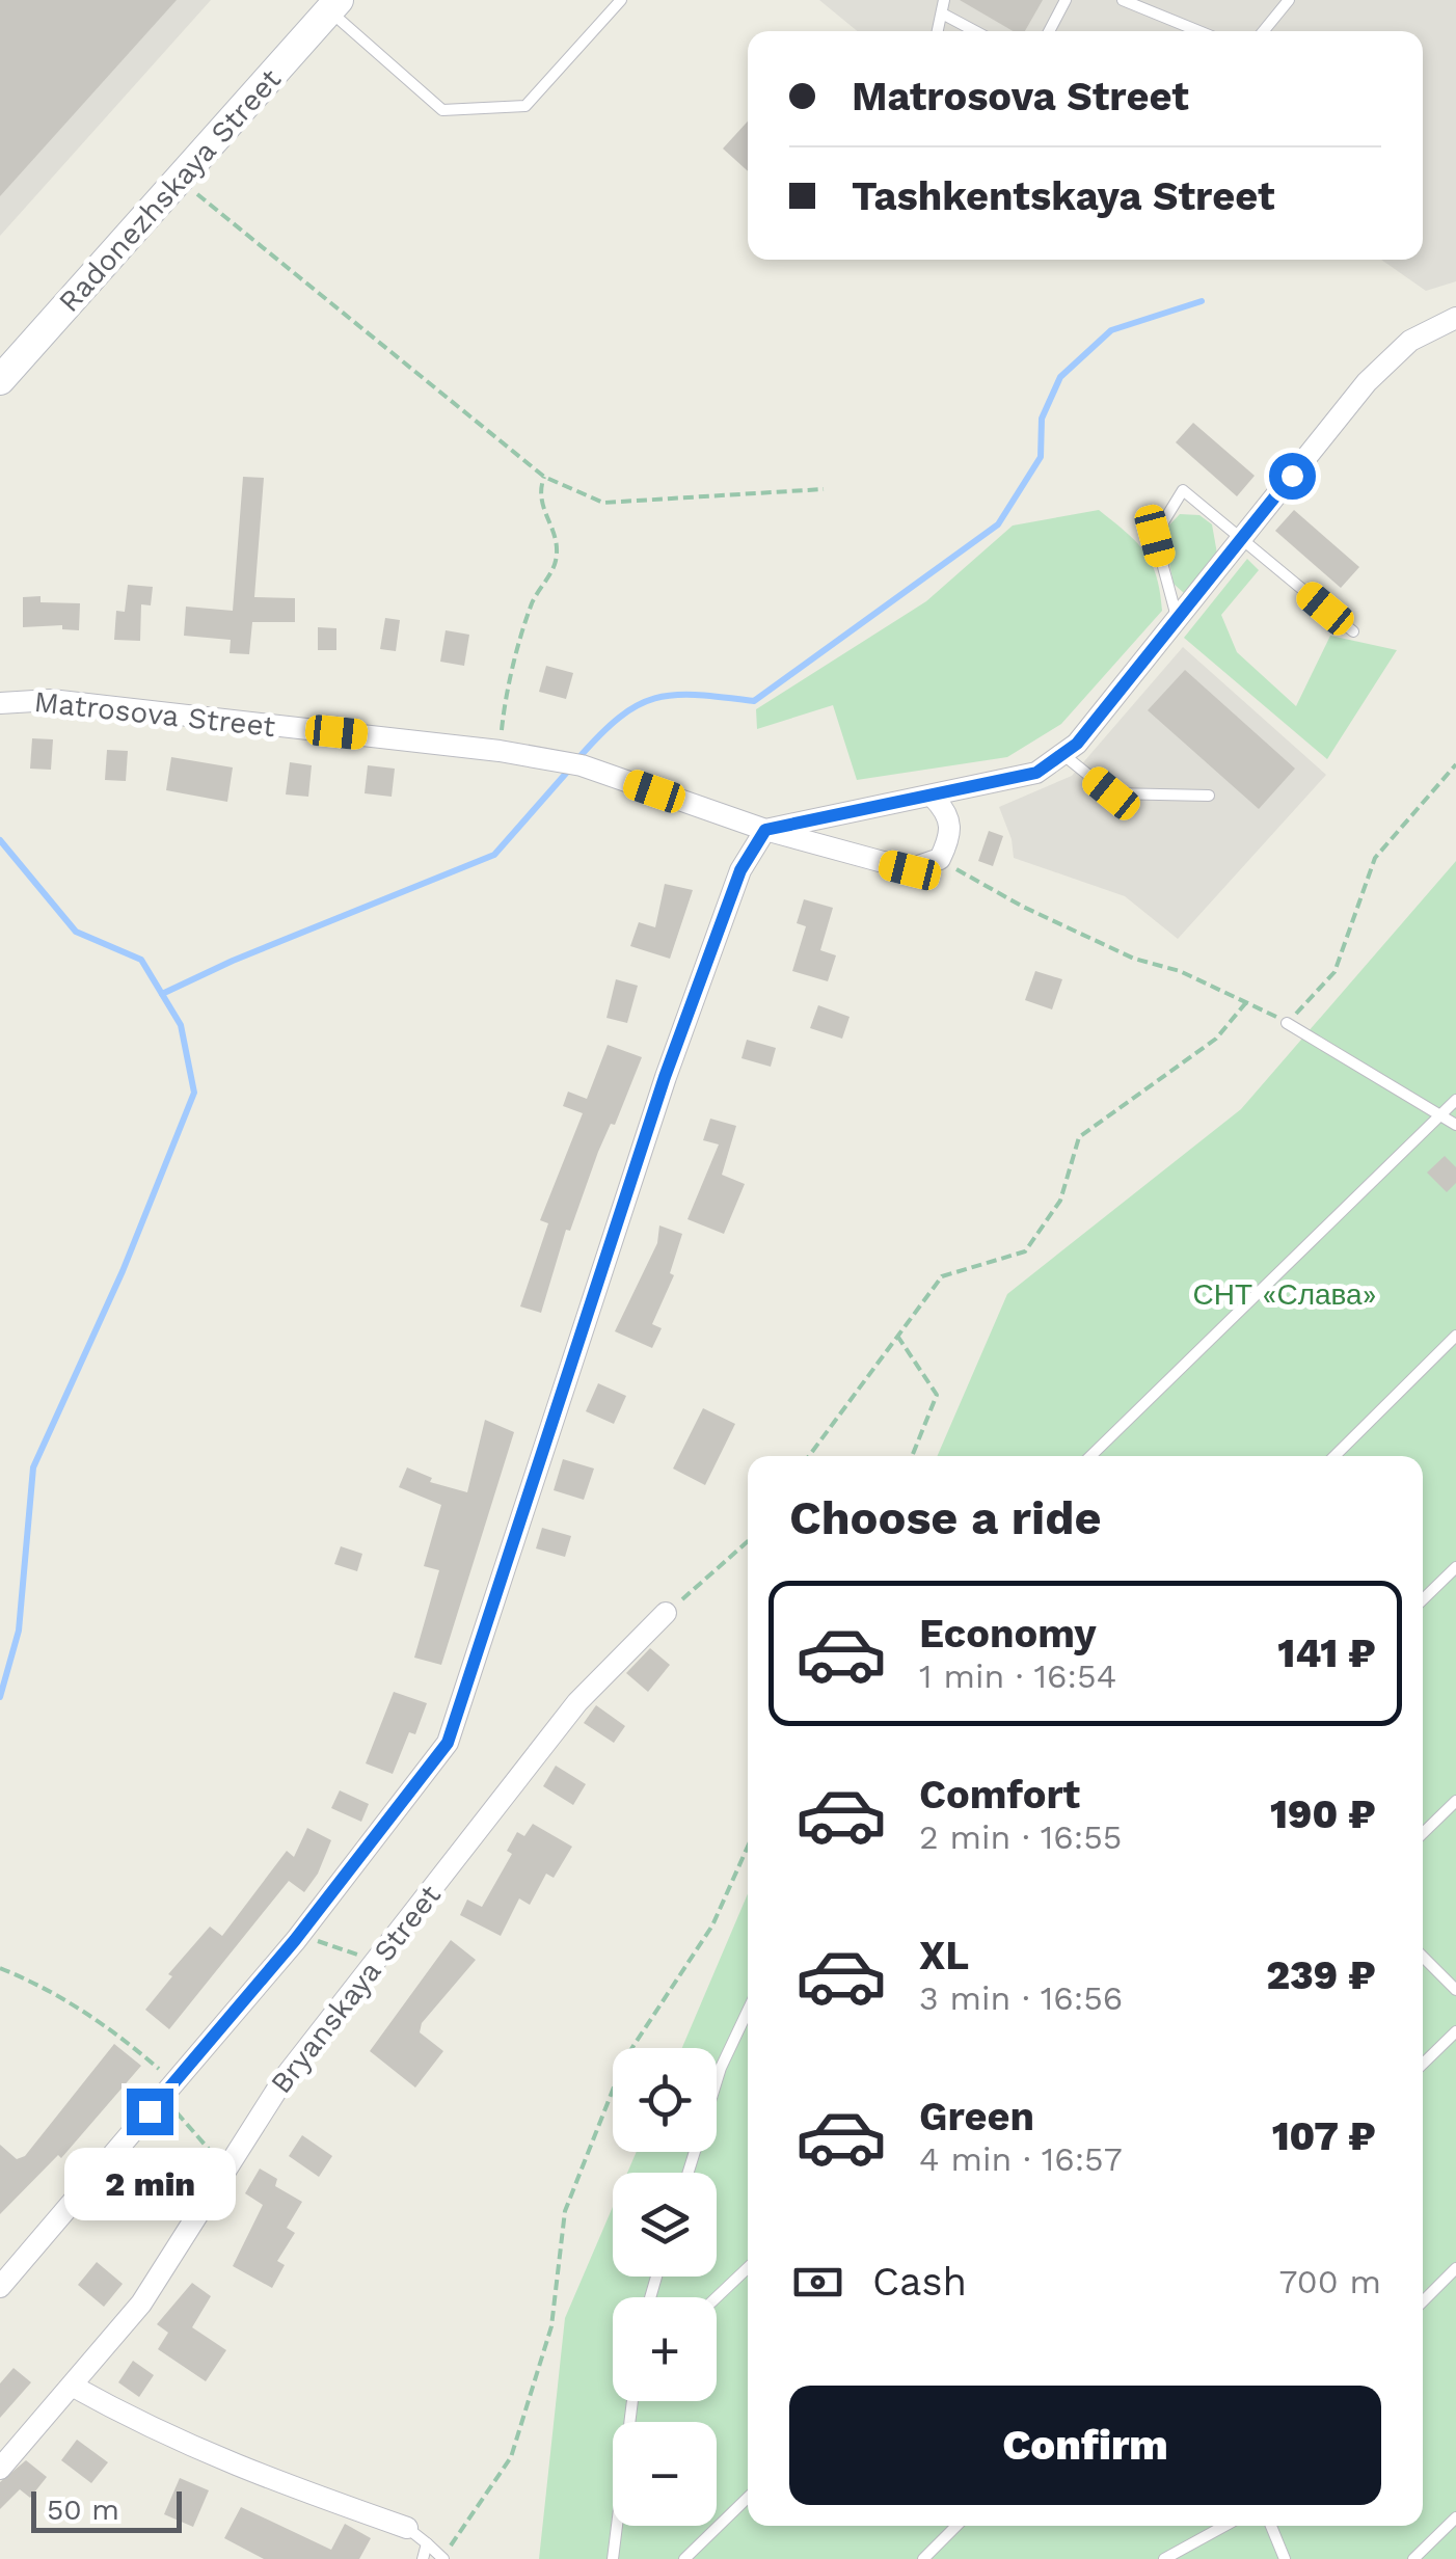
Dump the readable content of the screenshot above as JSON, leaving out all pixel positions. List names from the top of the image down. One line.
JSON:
{"streets":{"street":["Radonezhskaya Street","Matrosova Street","Bryanskaya Street"]},"parks":["СНТ «Слава»"],"scale_bar":"50 m","page":{"banner":["Matrosova Street","Tashkentskaya Street"],"heading":"Choose a ride","list":[{"name":"Economy","note":"1 min · 16:54","value":"141 ₽"},{"name":"Comfort","note":"2 min · 16:55","value":"190 ₽"},{"name":"XL","note":"3 min · 16:56","value":"239 ₽"},{"name":"Green","note":"4 min · 16:57","value":"107 ₽"}],"map_buttons":["+","−"],"bubble":"2 min","pay":["Cash","700 m"],"buttons":"Confirm","scale":"50 m"}}
